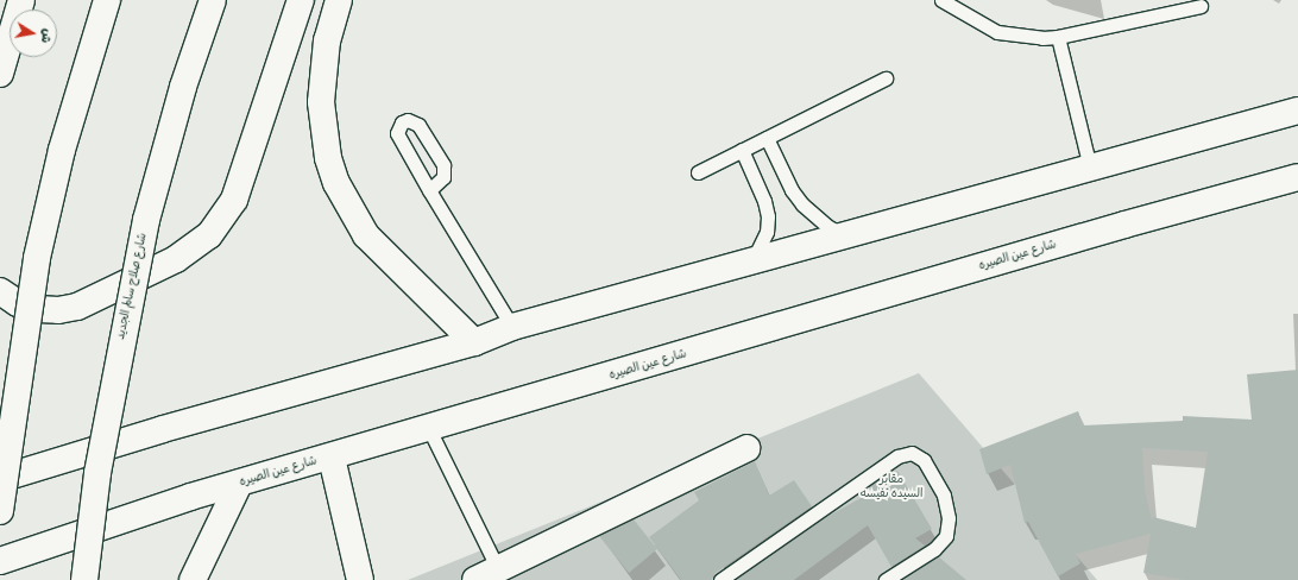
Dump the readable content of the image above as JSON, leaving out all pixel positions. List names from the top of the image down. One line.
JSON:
{"streets":{"main road":["شارع عين الصيره","شارع صلاح سالم الجديد"]},"parks":["مقابر السيده نفيسه"],"north":"right"}
